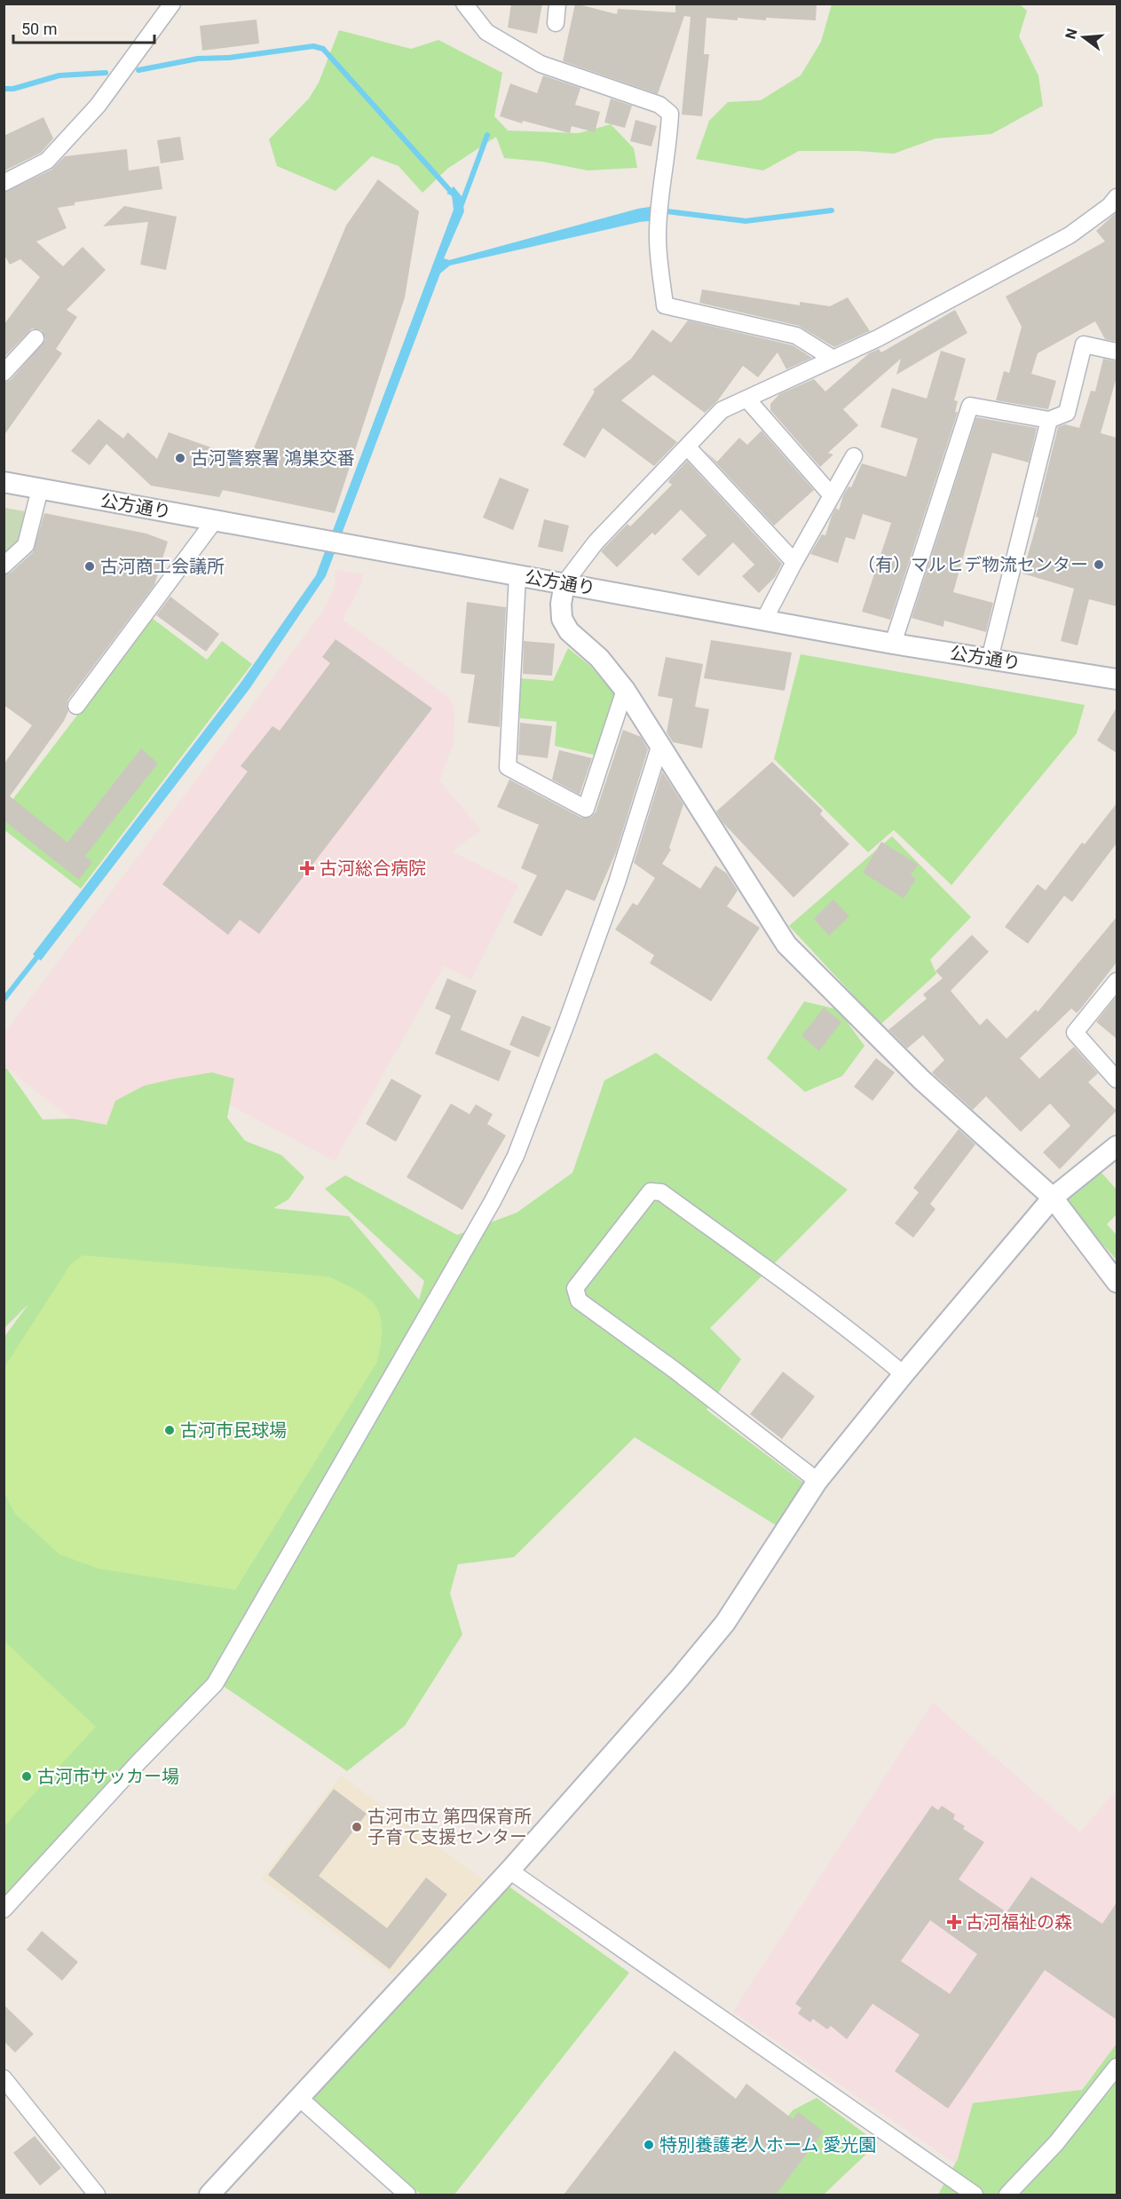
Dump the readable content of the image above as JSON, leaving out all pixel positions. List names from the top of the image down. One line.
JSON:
{"streets":{"street":["公方通り"]},"places":{"other":["古河警察署 鴻巣交番","（有）マルヒデ物流センター","古河商工会議所","古河市民球場","古河市サッカー場","古河市立 第四保育所 子育て支援センター","特別養護老人ホーム 愛光園"],"health":["古河総合病院","古河福祉の森"]},"scale_bar":"50 m","north":"left"}
